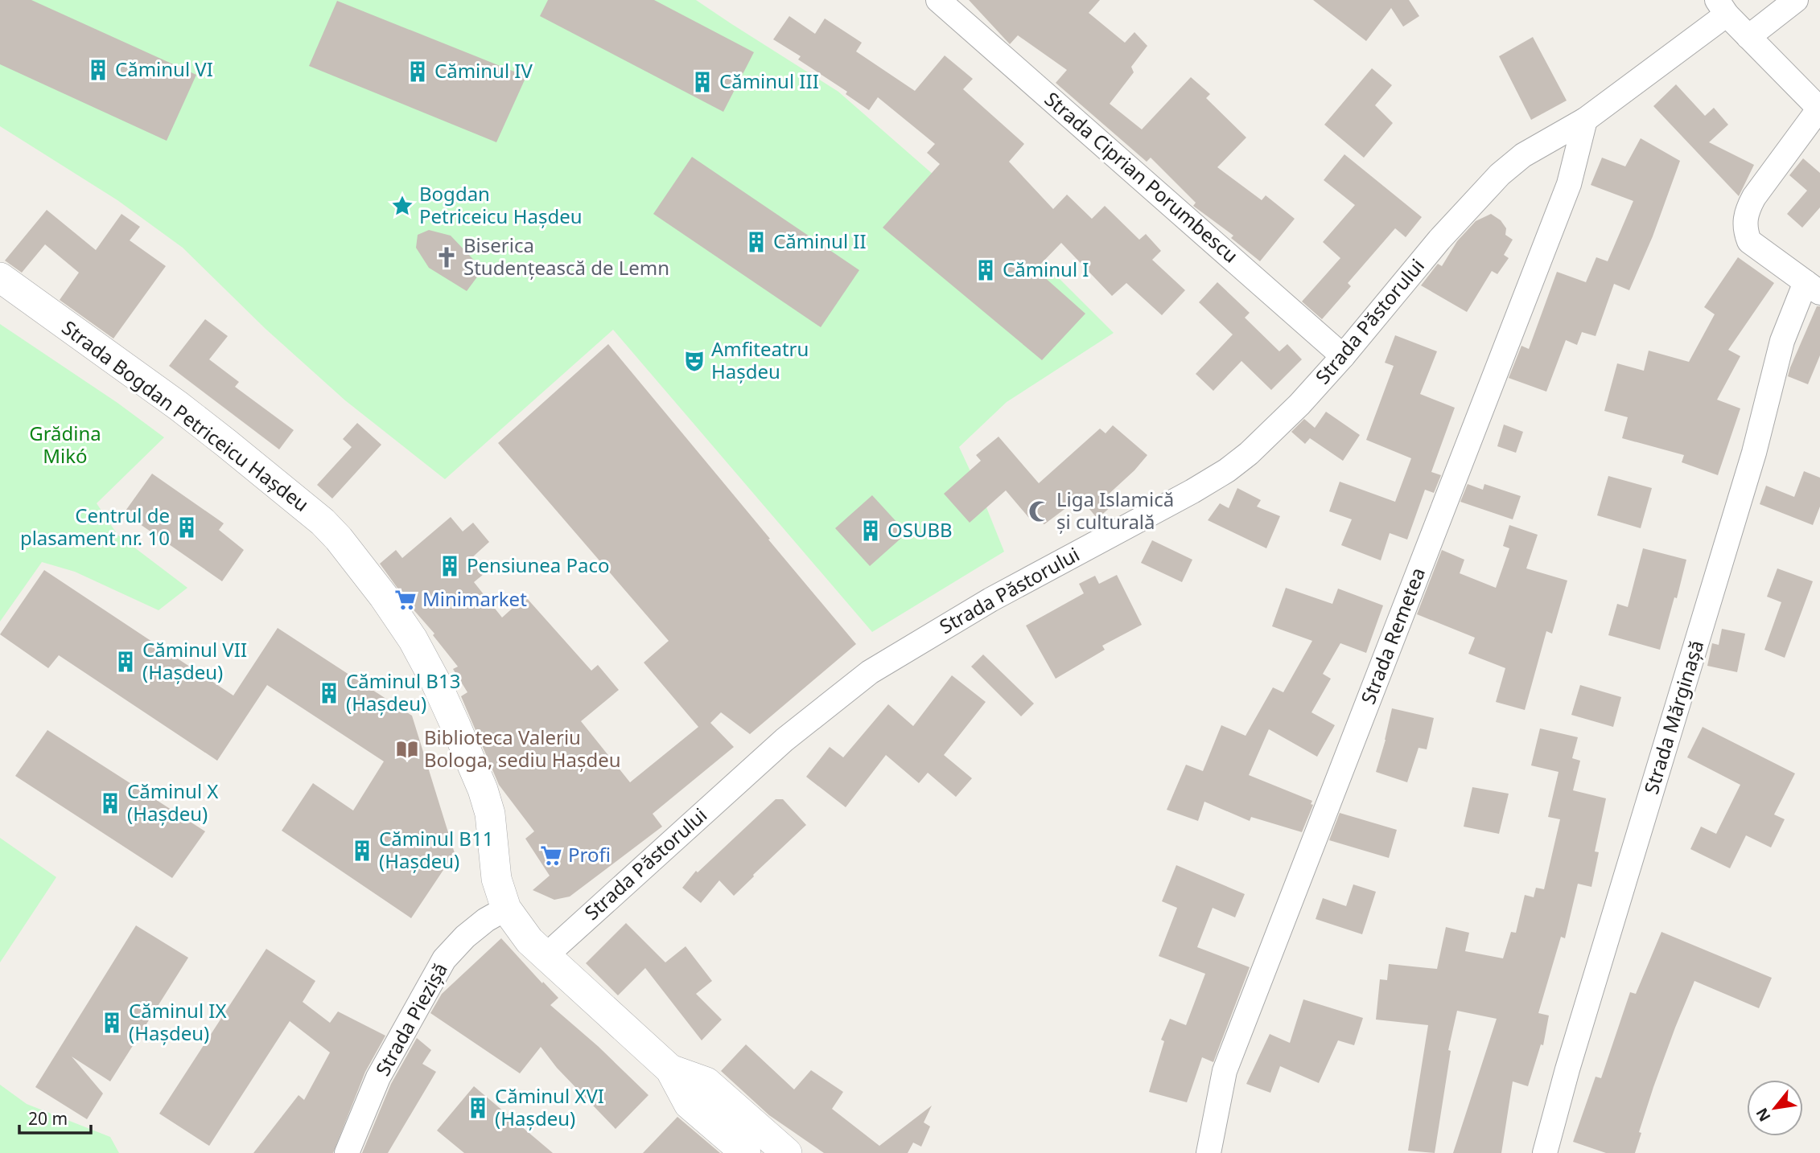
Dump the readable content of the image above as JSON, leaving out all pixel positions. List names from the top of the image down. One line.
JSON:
{"streets":{"street":["Strada Ciprian Porumbescu","Strada Păstorului","Strada Bogdan Petriceicu Hașdeu","Strada Remetea","Strada Mărginașă","Strada Piezișă"]},"crossings":[["Strada Ciprian Porumbescu","Strada Păstorului"],["Strada Păstorului","Strada Bogdan Petriceicu Hașdeu"],["Strada Păstorului","Strada Remetea"],["Strada Bogdan Petriceicu Hașdeu","Strada Piezișă"]],"parks":["Grădina Mikó"],"places":{"building":["Căminul VI","Căminul IV","Căminul III","Căminul II","Căminul I","Centrul de plasament nr. 10","OSUBB","Pensiunea Paco","Căminul VII (Hașdeu)","Căminul B13 (Hașdeu)","Căminul X (Hașdeu)","Căminul B11 (Hașdeu)","Căminul IX (Hașdeu)","Căminul XVI (Hașdeu)"],"place":["Bogdan Petriceicu Hașdeu"],"church":["Biserica Studențească de Lemn"],"theatre":["Amfiteatru Hașdeu"],"mosque":["Liga Islamică și culturală"],"supermarket":["Minimarket","Profi"],"library":["Biblioteca Valeriu Bologa, sediu Hașdeu"]},"scale_bar":"20 m","north":"bottom left"}
